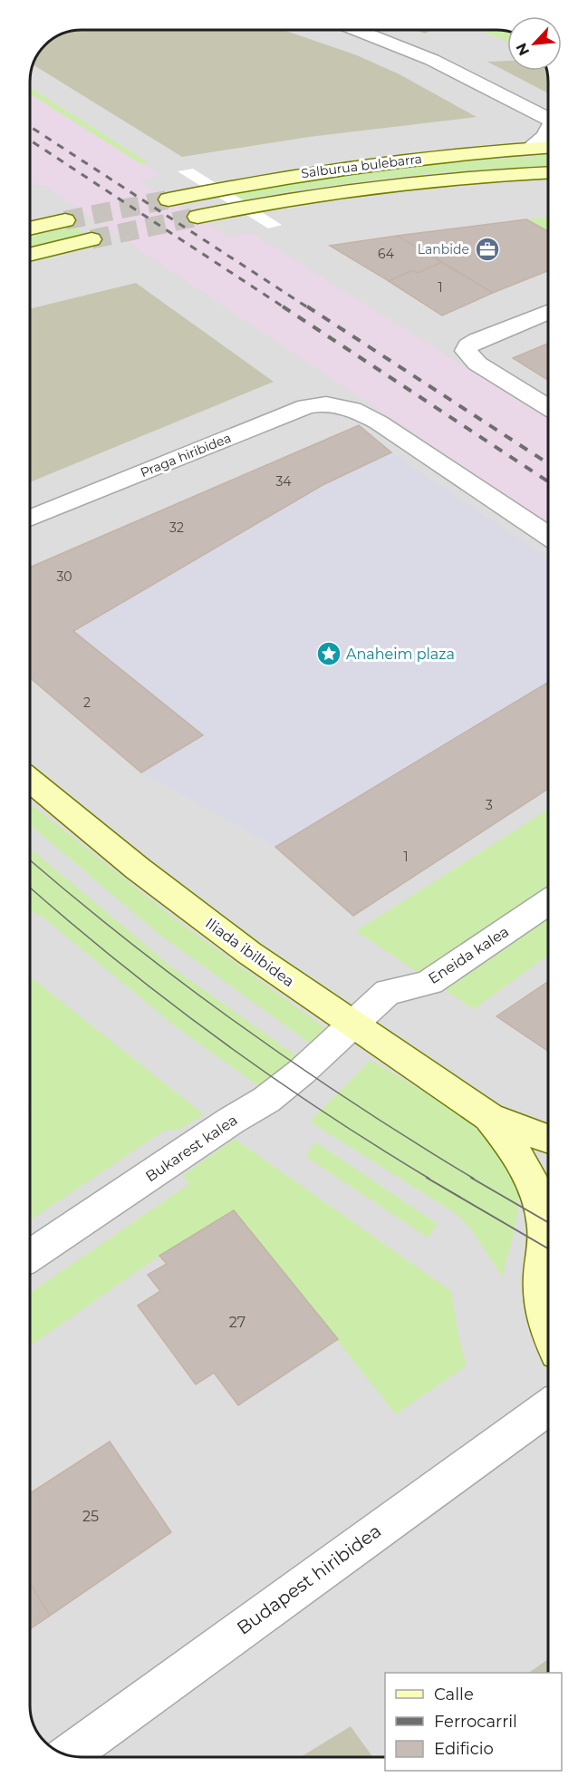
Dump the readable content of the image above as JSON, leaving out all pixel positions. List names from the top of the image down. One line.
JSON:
{"streets":{"main road":["Salburua bulebarra","Iliada ibilbidea"],"street":["Praga hiribidea","Eneida kalea","Bukarest kalea","Budapest hiribidea"]},"crossings":[["Iliada ibilbidea","Eneida kalea"],["Iliada ibilbidea","Bukarest kalea"],["Eneida kalea","Bukarest kalea"]],"places":{"office":["Lanbide"],"place":["Anaheim plaza"]},"house_numbers":["64","1","34","32","30","2","3","1","27","25"],"legend":["Calle","Ferrocarril","Edificio"],"north":"bottom left"}
